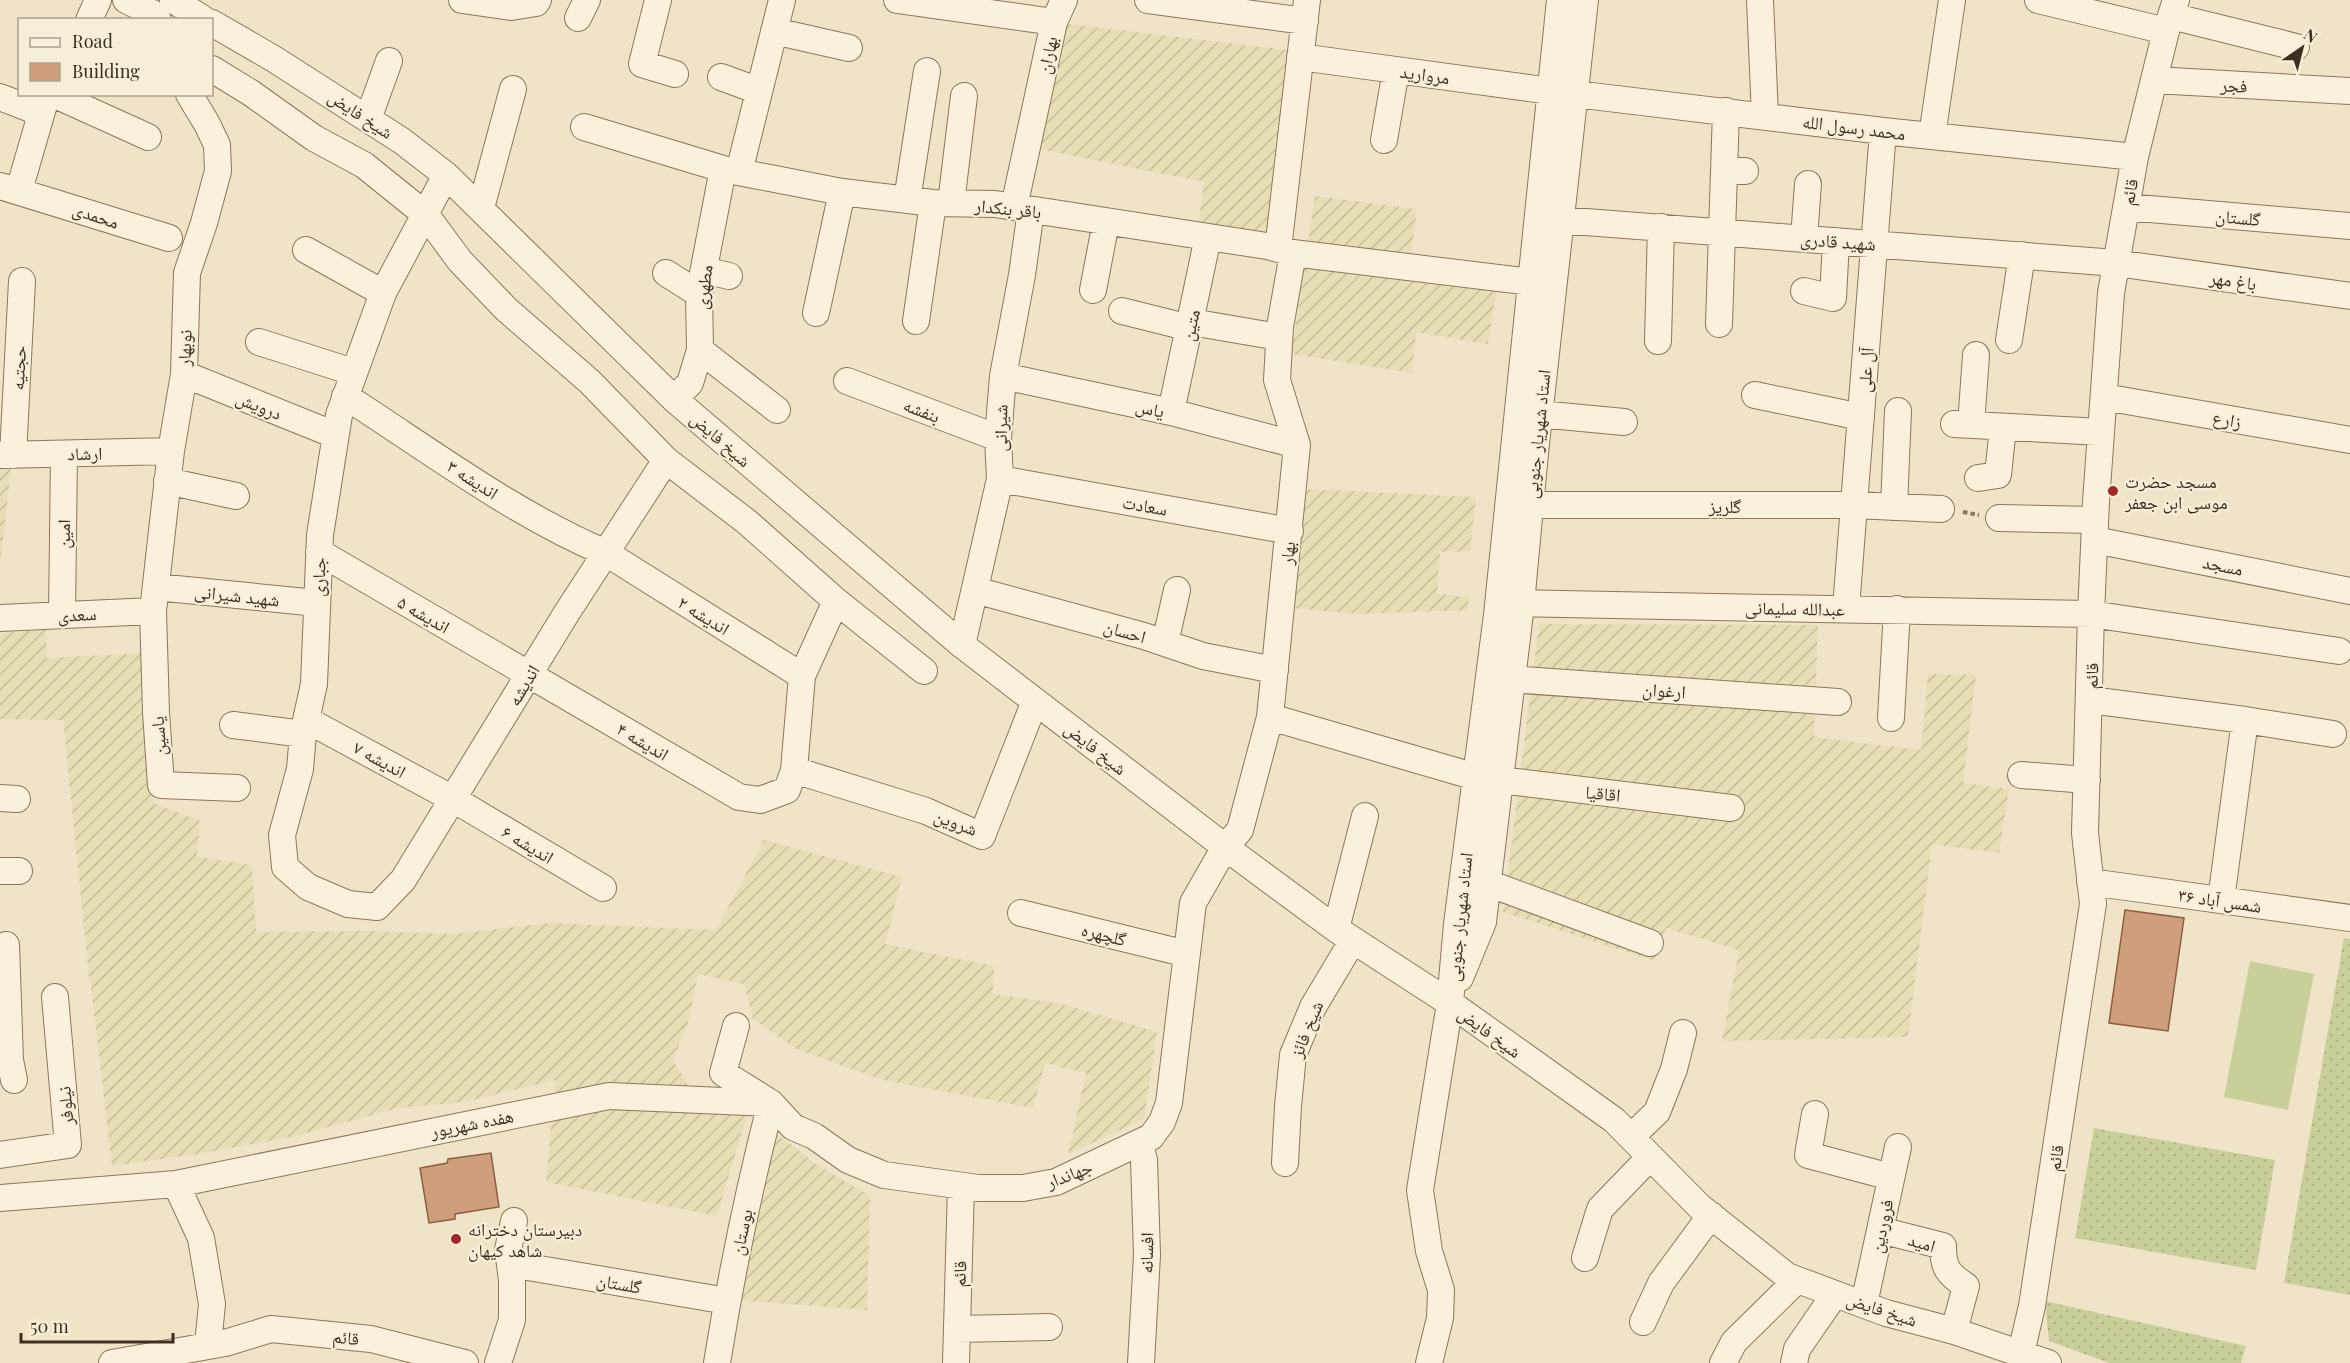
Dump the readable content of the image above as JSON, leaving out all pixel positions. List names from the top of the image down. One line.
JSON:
{"streets":{"street":["بهاران","مروارید","فجر","شیخ فایض","محمد رسول الله","قائم","باقر بنکدار","محمدی","گلستان","شهید قادری","باغ مهر","مطهری","متین","نوبهار","حجتیه","آل علی","درویش","یاس","بنفشه","زارع","شیرانی","استاد شهریار جنوبی","ارشاد","اندیشه ۳","سعادت","گلریز","امین","بهار","مسجد","جباری","شهید شیرانی","عبدالله سلیمانی","سعدی","اندیشه ۵","اندیشه ۲","احسان","اندیشه","ارغوان","یاسین","اندیشه ۴","اندیشه ۷","اقاقیا","شروین","اندیشه ۶","شمس آباد ۳۶","گلچهره","شیخ فائز","نیلوفر","هفده شهریور","جهاندار","فروردین","بوستان","امید","افسانه"]},"crossings":[["بهاران","باقر بنکدار"],["بهاران","شیرانی"],["مروارید","محمد رسول الله"],["مروارید","استاد شهریار جنوبی"],["فجر","قائم"],["شیخ فایض","قائم"],["شیخ فایض","مطهری"],["شیخ فایض","شیرانی"],["شیخ فایض","استاد شهریار جنوبی"],["شیخ فایض","بهار"],["شیخ فایض","جباری"],["شیخ فایض","شروین"],["شیخ فایض","شیخ فائز"],["شیخ فایض","جهاندار"],["شیخ فایض","فروردین"],["شیخ فایض","امید"],["محمد رسول الله","قائم"],["محمد رسول الله","آل علی"],["محمد رسول الله","استاد شهریار جنوبی"],["قائم","گلستان"],["قائم","شهید قادری"],["قائم","باغ مهر"],["قائم","زارع"],["قائم","مسجد"],["قائم","عبدالله سلیمانی"],["قائم","شمس آباد ۳۶"],["قائم","جهاندار"],["باقر بنکدار","مطهری"],["باقر بنکدار","متین"],["باقر بنکدار","شیرانی"],["باقر بنکدار","استاد شهریار جنوبی"],["باقر بنکدار","بهار"],["گلستان","بوستان"],["شهید قادری","باغ مهر"],["شهید قادری","آل علی"],["شهید قادری","استاد شهریار جنوبی"],["متین","یاس"],["نوبهار","درویش"],["نوبهار","ارشاد"],["نوبهار","شهید شیرانی"],["نوبهار","سعدی"],["نوبهار","یاسین"],["حجتیه","ارشاد"],["آل علی","گلریز"],["آل علی","عبدالله سلیمانی"],["درویش","جباری"],["یاس","شیرانی"],["یاس","بهار"],["بنفشه","شیرانی"],["شیرانی","سعادت"],["شیرانی","احسان"],["استاد شهریار جنوبی","گلریز"],["استاد شهریار جنوبی","عبدالله سلیمانی"],["استاد شهریار جنوبی","ارغوان"],["استاد شهریار جنوبی","اقاقیا"],["ارشاد","امین"],["اندیشه ۳","جباری"],["اندیشه ۳","اندیشه ۲"],["اندیشه ۳","اندیشه"],["سعادت","بهار"],["امین","سعدی"],["بهار","احسان"],["بهار","اقاقیا"],["بهار","جهاندار"],["جباری","شهید شیرانی"],["جباری","اندیشه ۵"],["جباری","اندیشه"],["جباری","اندیشه ۷"],["شهید شیرانی","سعدی"],["شهید شیرانی","یاسین"],["سعدی","یاسین"],["اندیشه ۵","اندیشه"],["اندیشه ۵","اندیشه ۴"],["اندیشه ۲","اندیشه"],["اندیشه","اندیشه ۴"],["اندیشه","اندیشه ۷"],["اندیشه","اندیشه ۶"],["اندیشه ۴","شروین"],["اندیشه ۷","اندیشه ۶"],["گلچهره","جهاندار"],["هفده شهریور","جهاندار"],["هفده شهریور","بوستان"],["جهاندار","بوستان"],["جهاندار","افسانه"],["فروردین","امید"]],"places":["مسجد حضرت موسی ابن جعفر","دبیرستان دخترانه شاهد کیهان"],"legend":["Road","Building"],"scale_bar":"50 m","north":"top right"}
